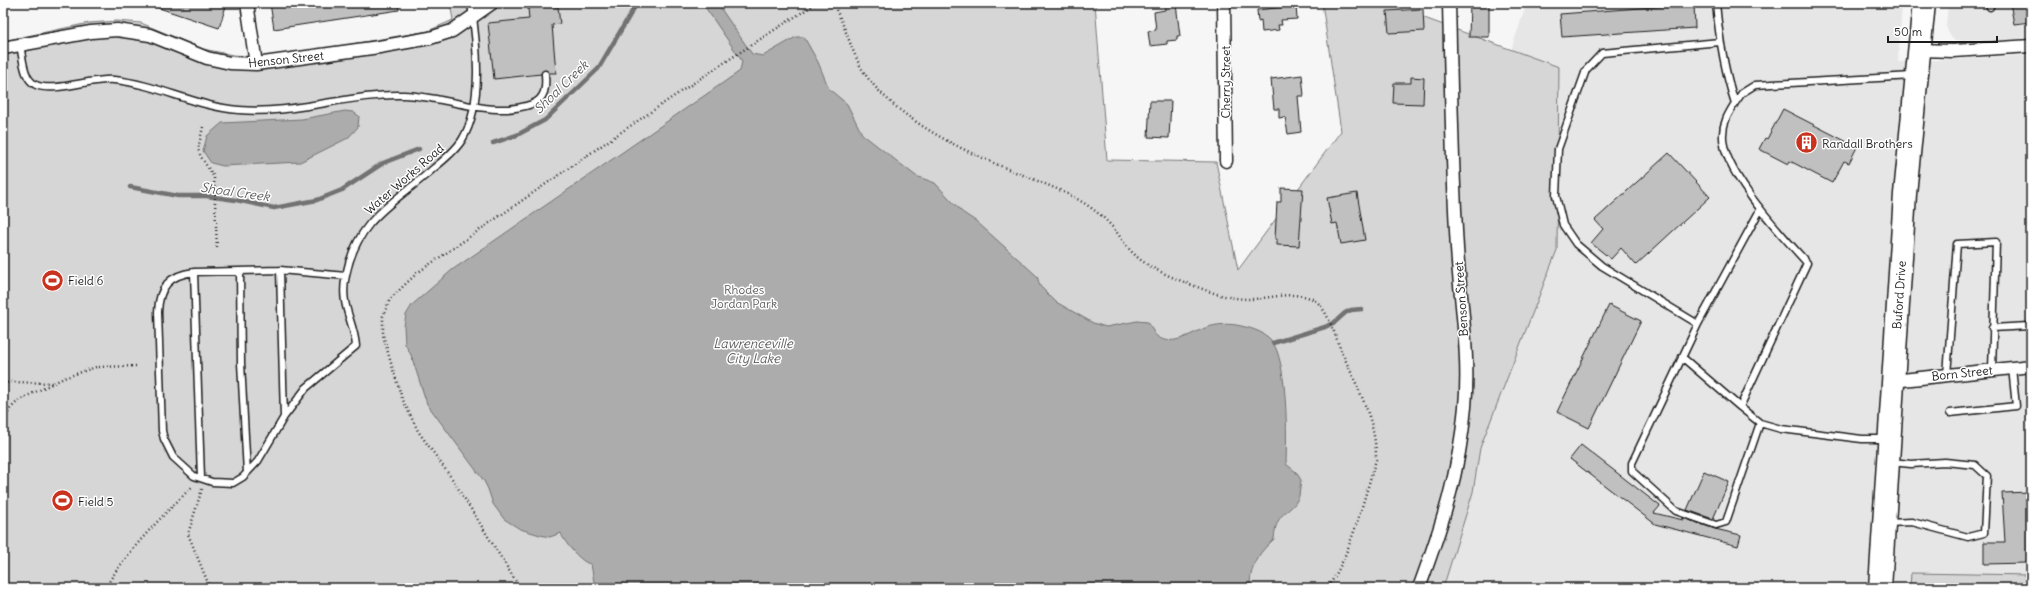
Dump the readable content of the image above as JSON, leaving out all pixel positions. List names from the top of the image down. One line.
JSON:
{"streets":{"highway":["Buford Drive"],"street":["Henson Street","Cherry Street","Benson Street","Born Street"],"lane":["Water Works Road"]},"crossings":[["Henson Street","Water Works Road"],["Buford Drive","Born Street"]],"water":["Shoal Creek","Lawrenceville City Lake"],"parks":["Rhodes Jordan Park"],"places":{"building":["Randall Brothers"],"sports":["Field 6","Field 5"]},"scale_bar":"50 m"}
